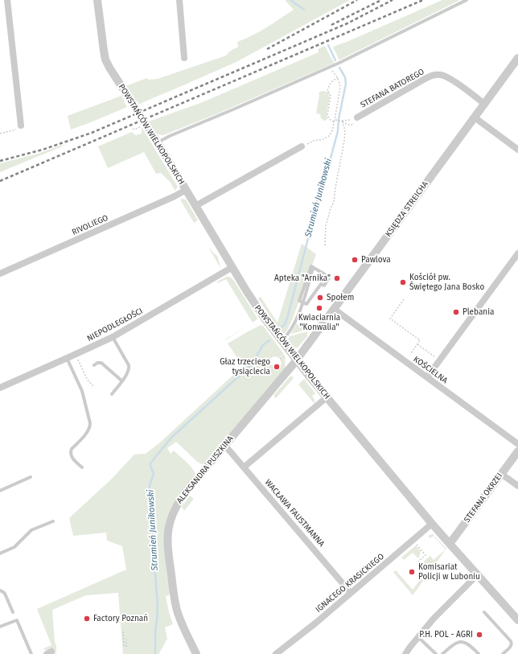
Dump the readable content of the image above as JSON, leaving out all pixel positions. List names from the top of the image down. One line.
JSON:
{"streets":{"street":["STEFANA BATOREGO","POWSTAŃCÓW WIELKOPOLSKICH","KSIĘDZA STREICHA","RIVOLIEGO","NIEPODLEGŁOŚCI","KOŚCIELNA","ALEKSANDRA PUSZKINA","STEFANA OKRZEI","WACŁAWA FAUSTMANNA","IGNACEGO KRASICKIEGO"]},"crossings":[["STEFANA BATOREGO","KSIĘDZA STREICHA"],["POWSTAŃCÓW WIELKOPOLSKICH","KSIĘDZA STREICHA"],["POWSTAŃCÓW WIELKOPOLSKICH","RIVOLIEGO"],["POWSTAŃCÓW WIELKOPOLSKICH","NIEPODLEGŁOŚCI"],["POWSTAŃCÓW WIELKOPOLSKICH","ALEKSANDRA PUSZKINA"],["POWSTAŃCÓW WIELKOPOLSKICH","STEFANA OKRZEI"],["POWSTAŃCÓW WIELKOPOLSKICH","IGNACEGO KRASICKIEGO"],["KSIĘDZA STREICHA","KOŚCIELNA"],["KSIĘDZA STREICHA","ALEKSANDRA PUSZKINA"],["ALEKSANDRA PUSZKINA","WACŁAWA FAUSTMANNA"],["WACŁAWA FAUSTMANNA","IGNACEGO KRASICKIEGO"]],"water":["Strumień Junikowski"],"places":["Pawlova","Apteka \"Arnika\"","Kościół pw. Świętego Jana Bosko","Społem","Kwiaciarnia \"Konwalia\"","Plebania","Głaz trzeciego tysiąclecia","Komisariat Policji w Luboniu","Factory Poznań","P.H. POL - AGRI"]}
